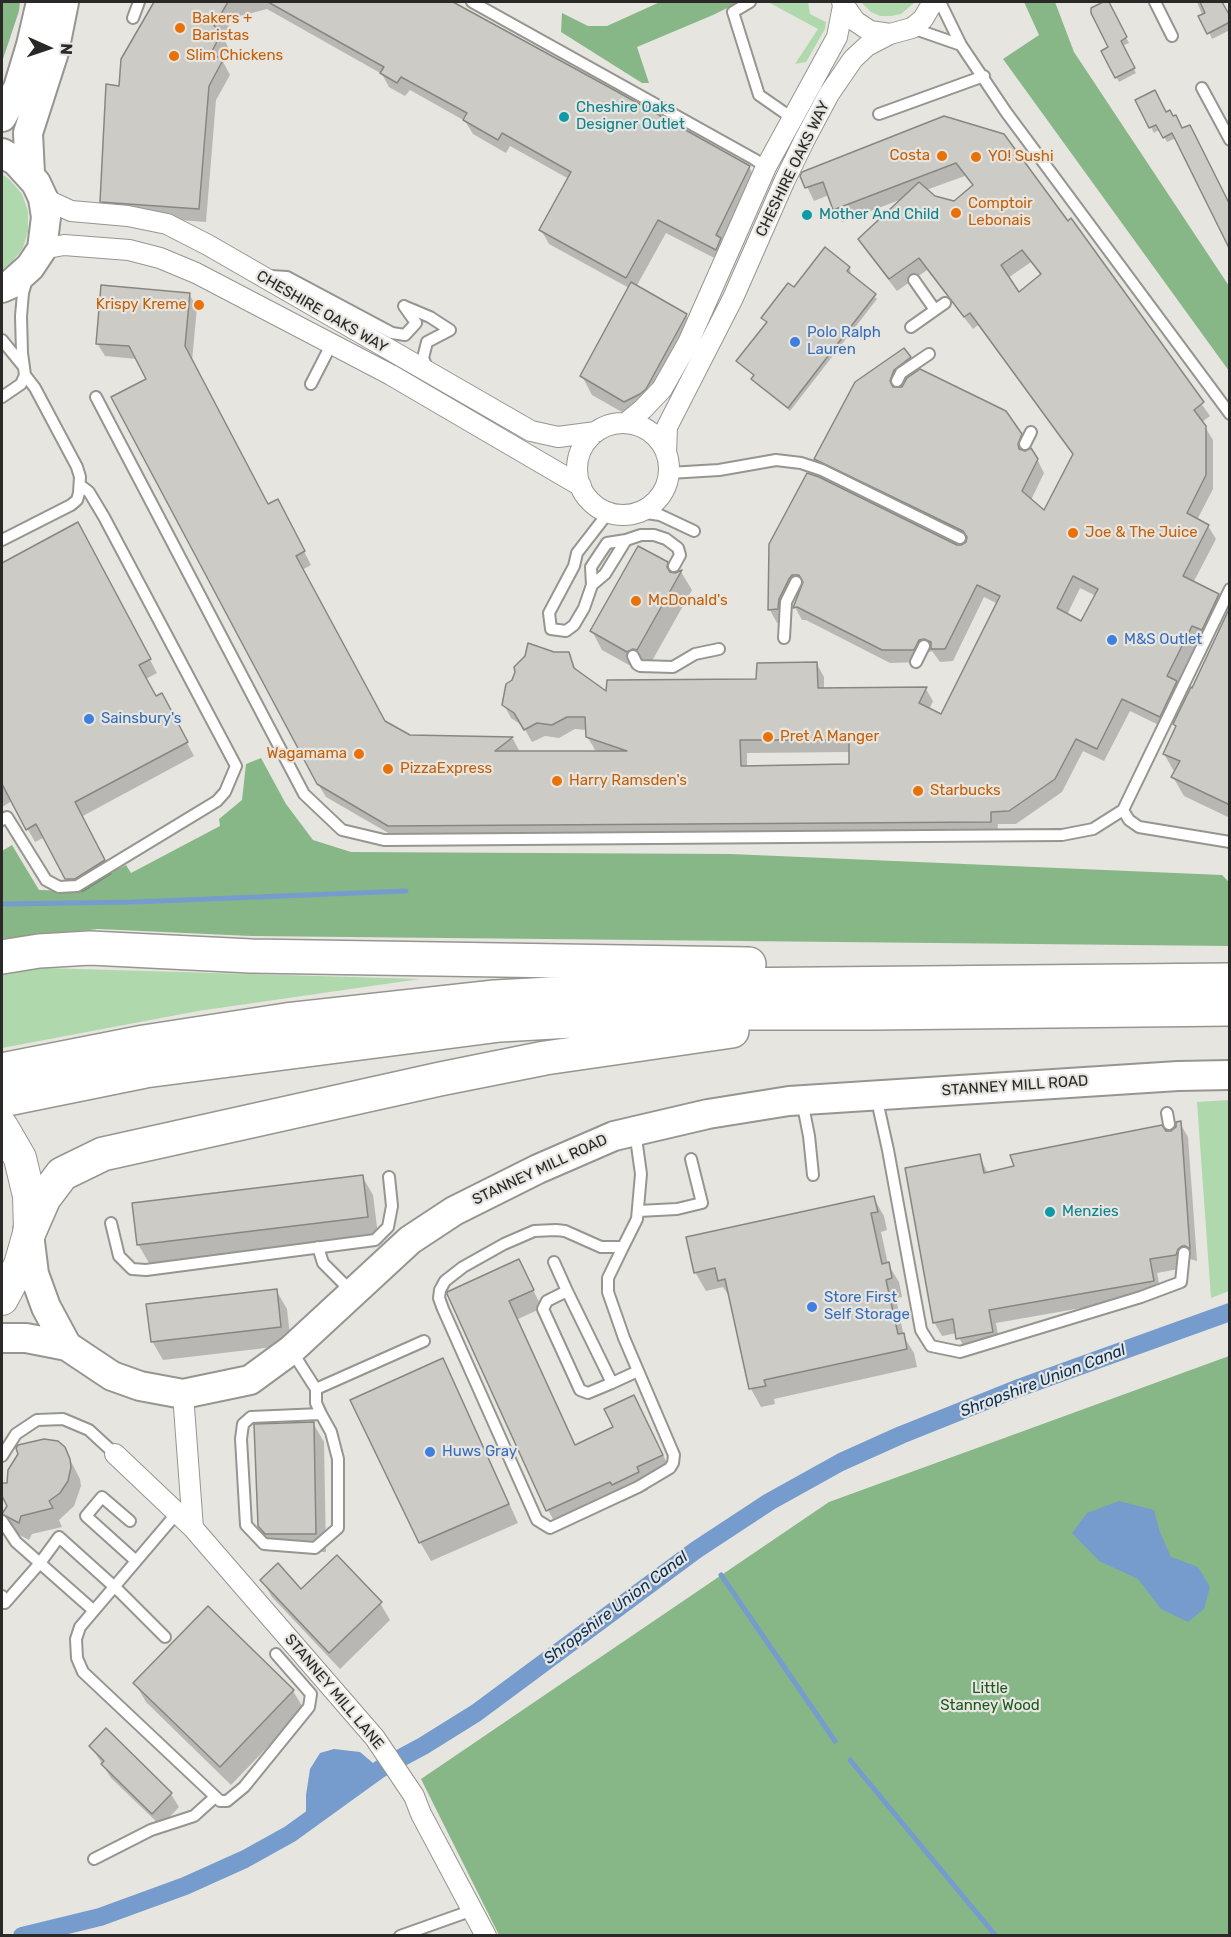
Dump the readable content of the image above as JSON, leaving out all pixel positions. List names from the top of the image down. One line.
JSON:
{"streets":{"street":["CHESHIRE OAKS WAY","STANNEY MILL ROAD","STANNEY MILL LANE"]},"water":["Shropshire Union Canal"],"parks":["Little Stanney Wood"],"places":["Bakers + Baristas","Slim Chickens","Cheshire Oaks Designer Outlet","Costa","YO! Sushi","Comptoir Lebonais","Mother And Child","Krispy Kreme","Polo Ralph Lauren","Joe & The Juice","McDonald's","M&S Outlet","Sainsbury's","Pret A Manger","Wagamama","PizzaExpress","Harry Ramsden's","Starbucks","Menzies","Store First Self Storage","Huws Gray"],"north":"right"}
